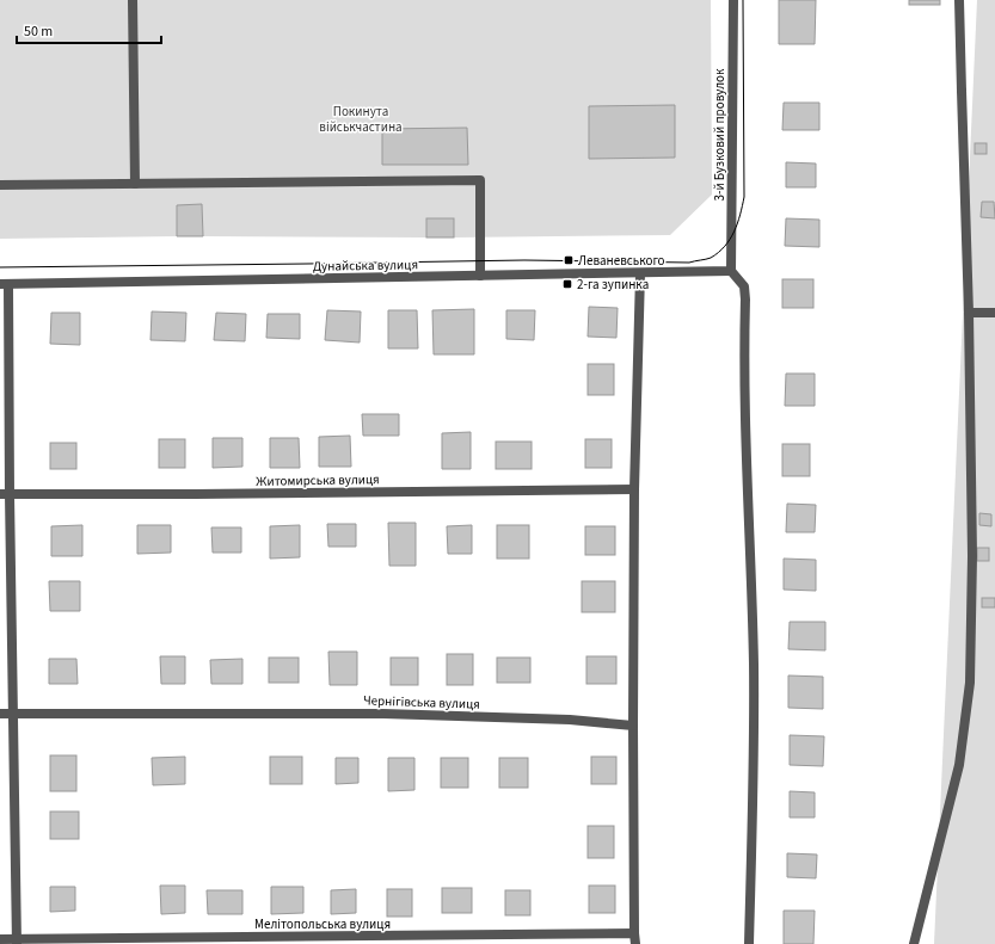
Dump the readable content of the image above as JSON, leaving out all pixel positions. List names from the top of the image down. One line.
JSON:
{"streets":{"street":["3-й Бузковий провулок","Дунайська вулиця","Житомирська вулиця","Чернігівська вулиця","Мелітопольська вулиця"]},"crossings":[["3-й Бузковий провулок","Дунайська вулиця"]],"parks":["Покинута військчастина"],"places":{"transit":["Леваневського","2-га зупинка"]},"scale_bar":"50 m"}
